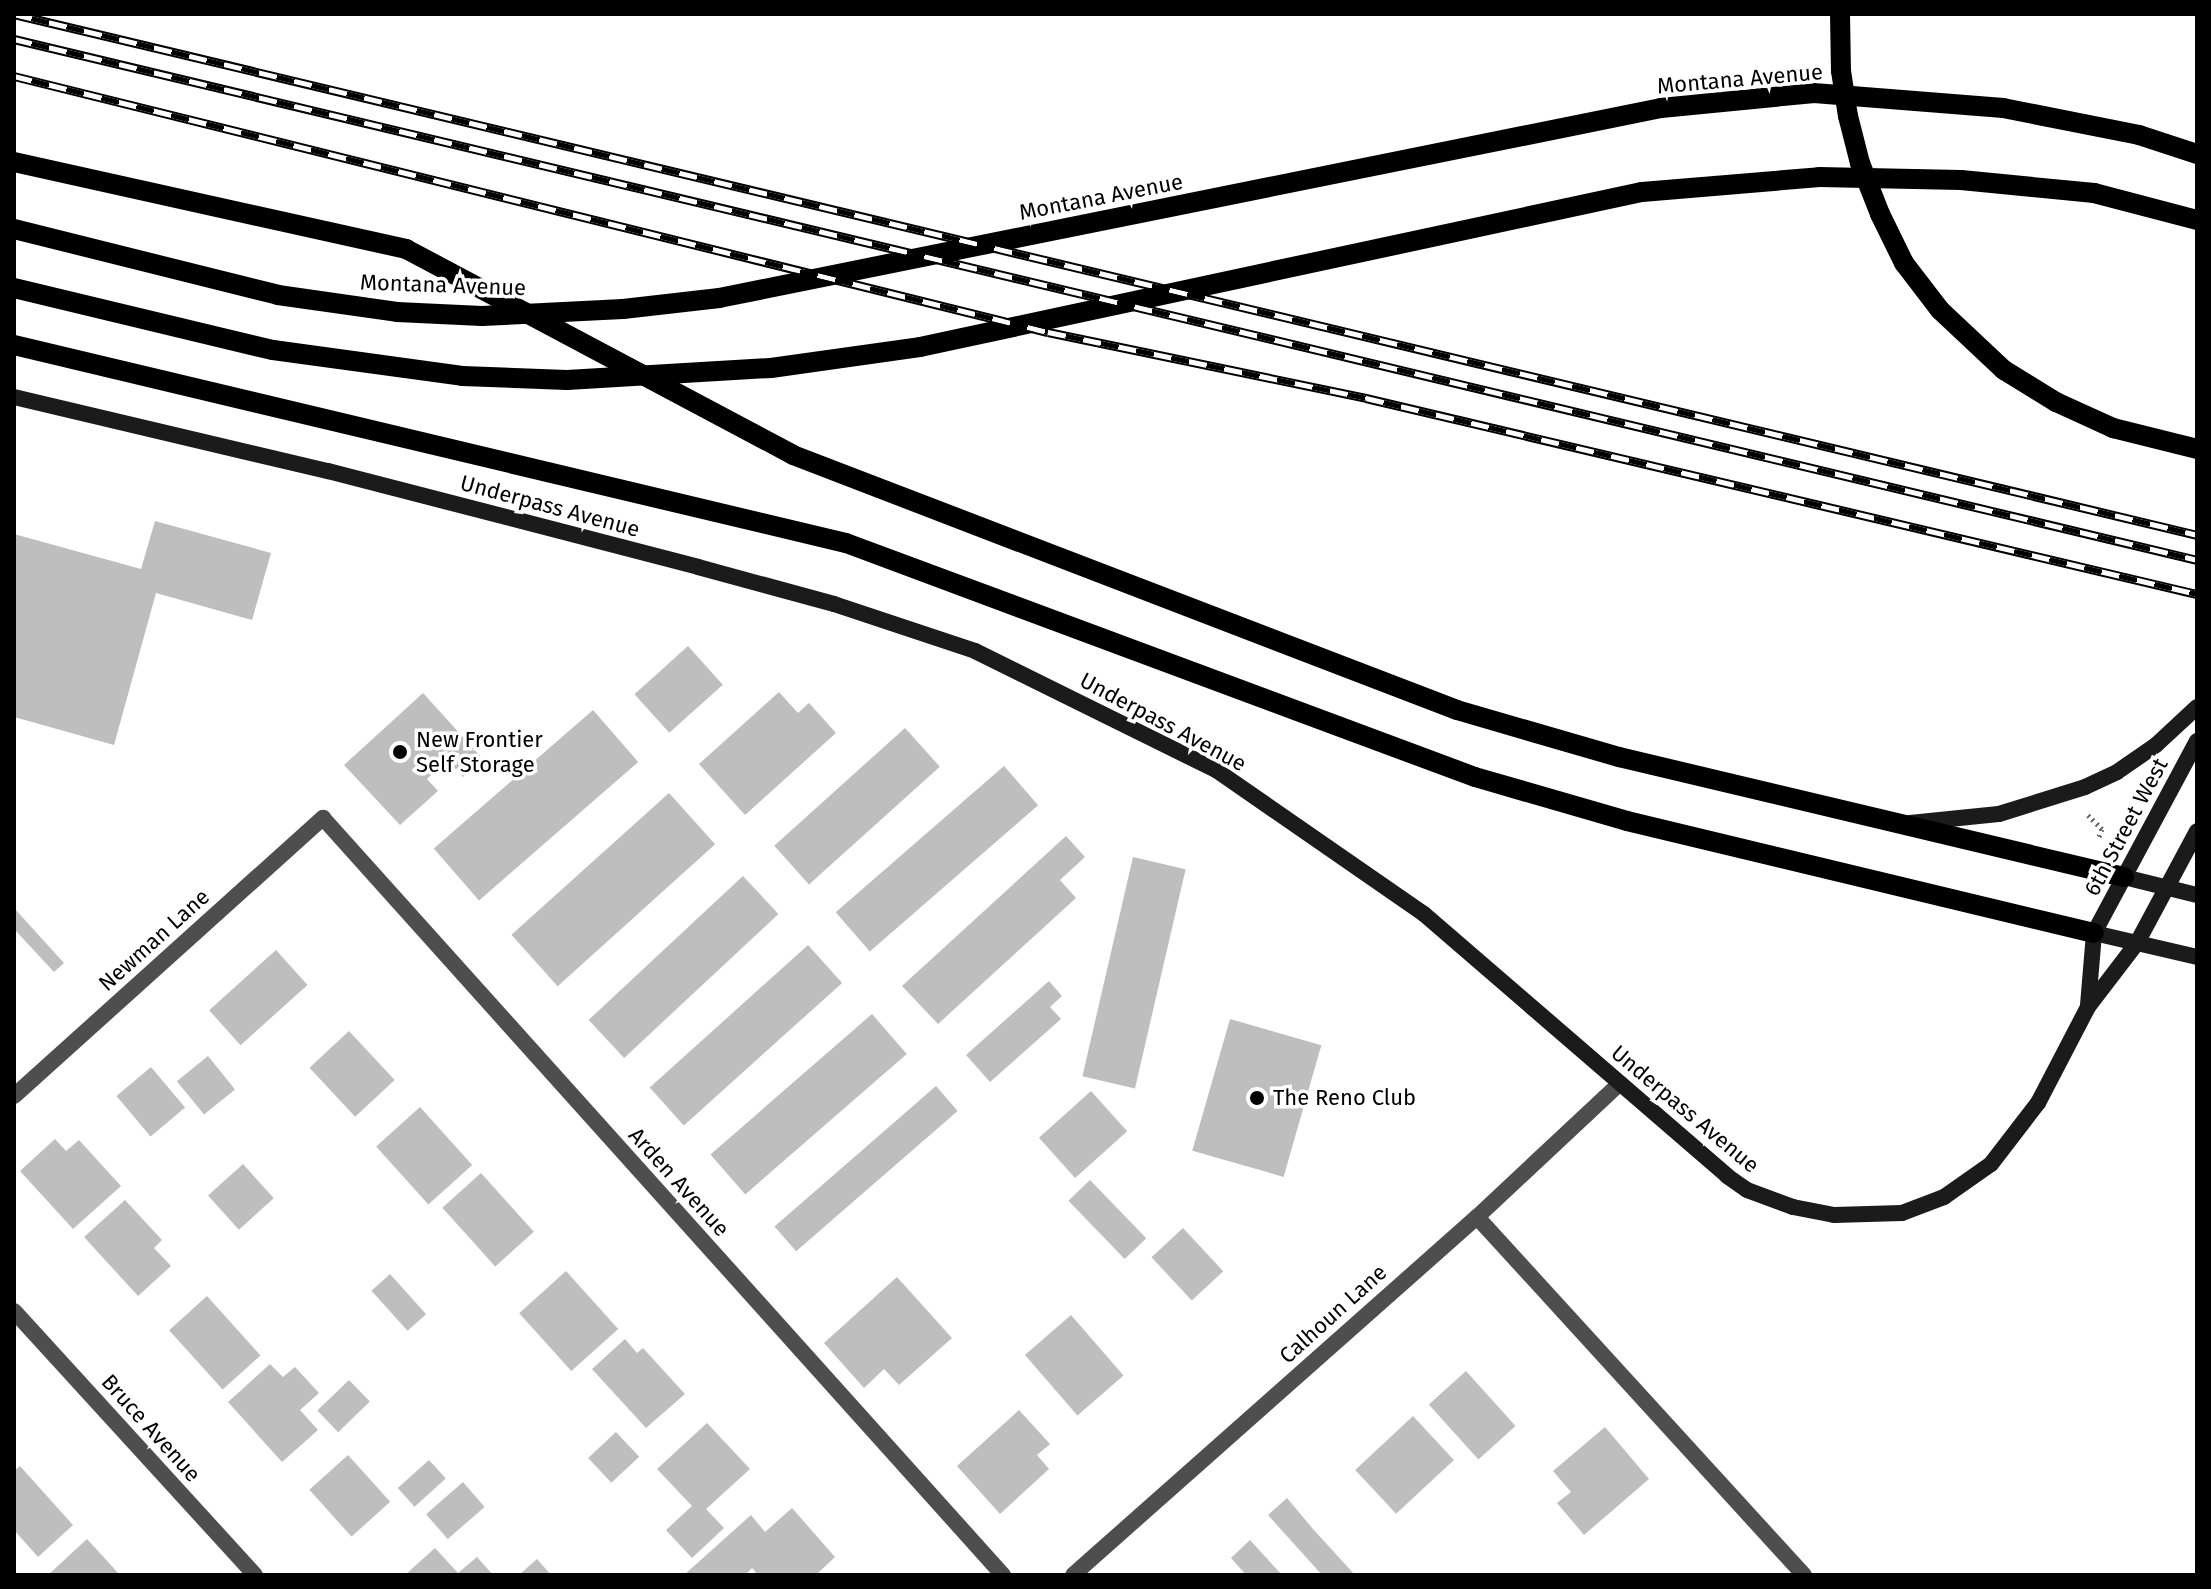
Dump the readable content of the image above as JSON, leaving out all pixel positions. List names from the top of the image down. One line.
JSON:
{"streets":{"main road":["Montana Avenue","Underpass Avenue","6th Street West"],"street":["Newman Lane","Arden Avenue","Calhoun Lane","Bruce Avenue"]},"crossings":[["Underpass Avenue","6th Street West"],["Underpass Avenue","Calhoun Lane"],["Newman Lane","Arden Avenue"]],"places":["New Frontier Self Storage","The Reno Club"]}
